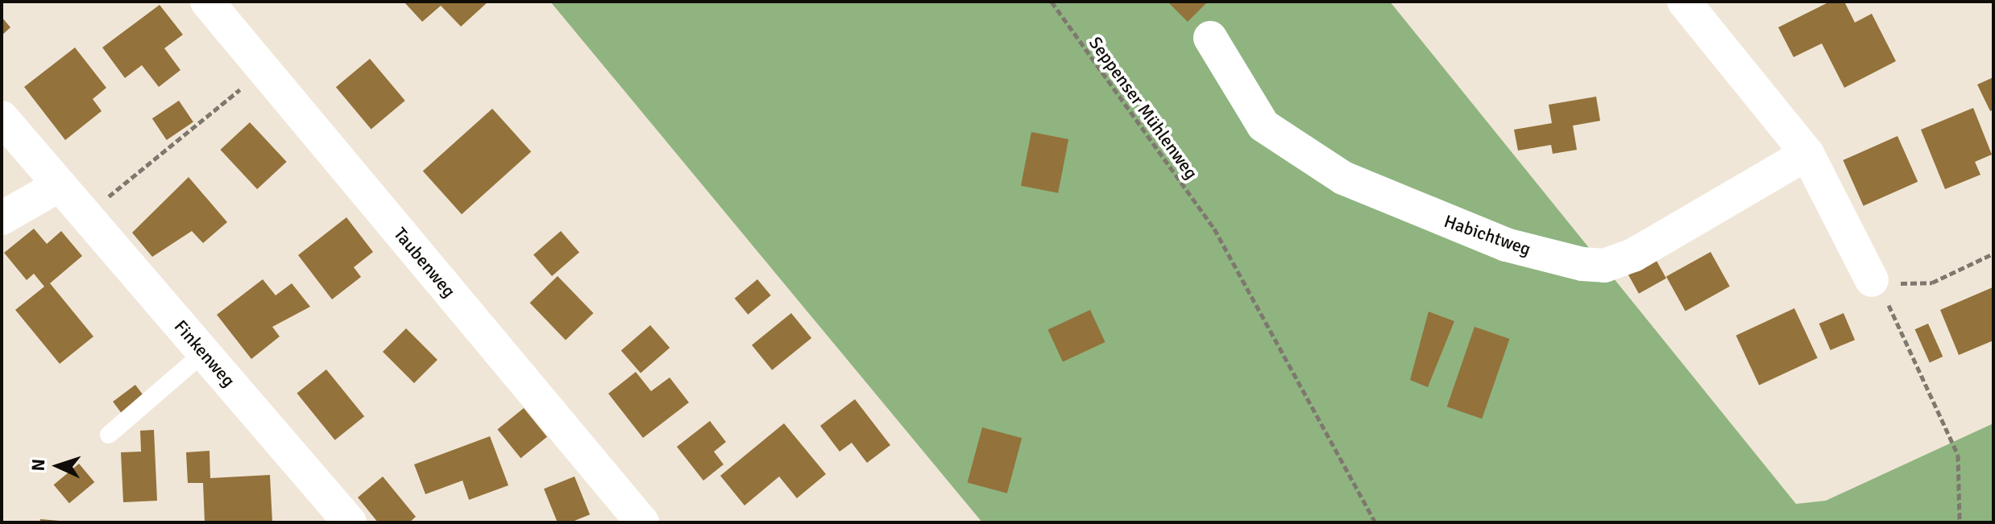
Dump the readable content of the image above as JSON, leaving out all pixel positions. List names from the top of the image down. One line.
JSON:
{"streets":{"street":["Habichtweg","Taubenweg","Finkenweg"],"path":["Seppenser Mühlenweg"]},"north":"left"}
